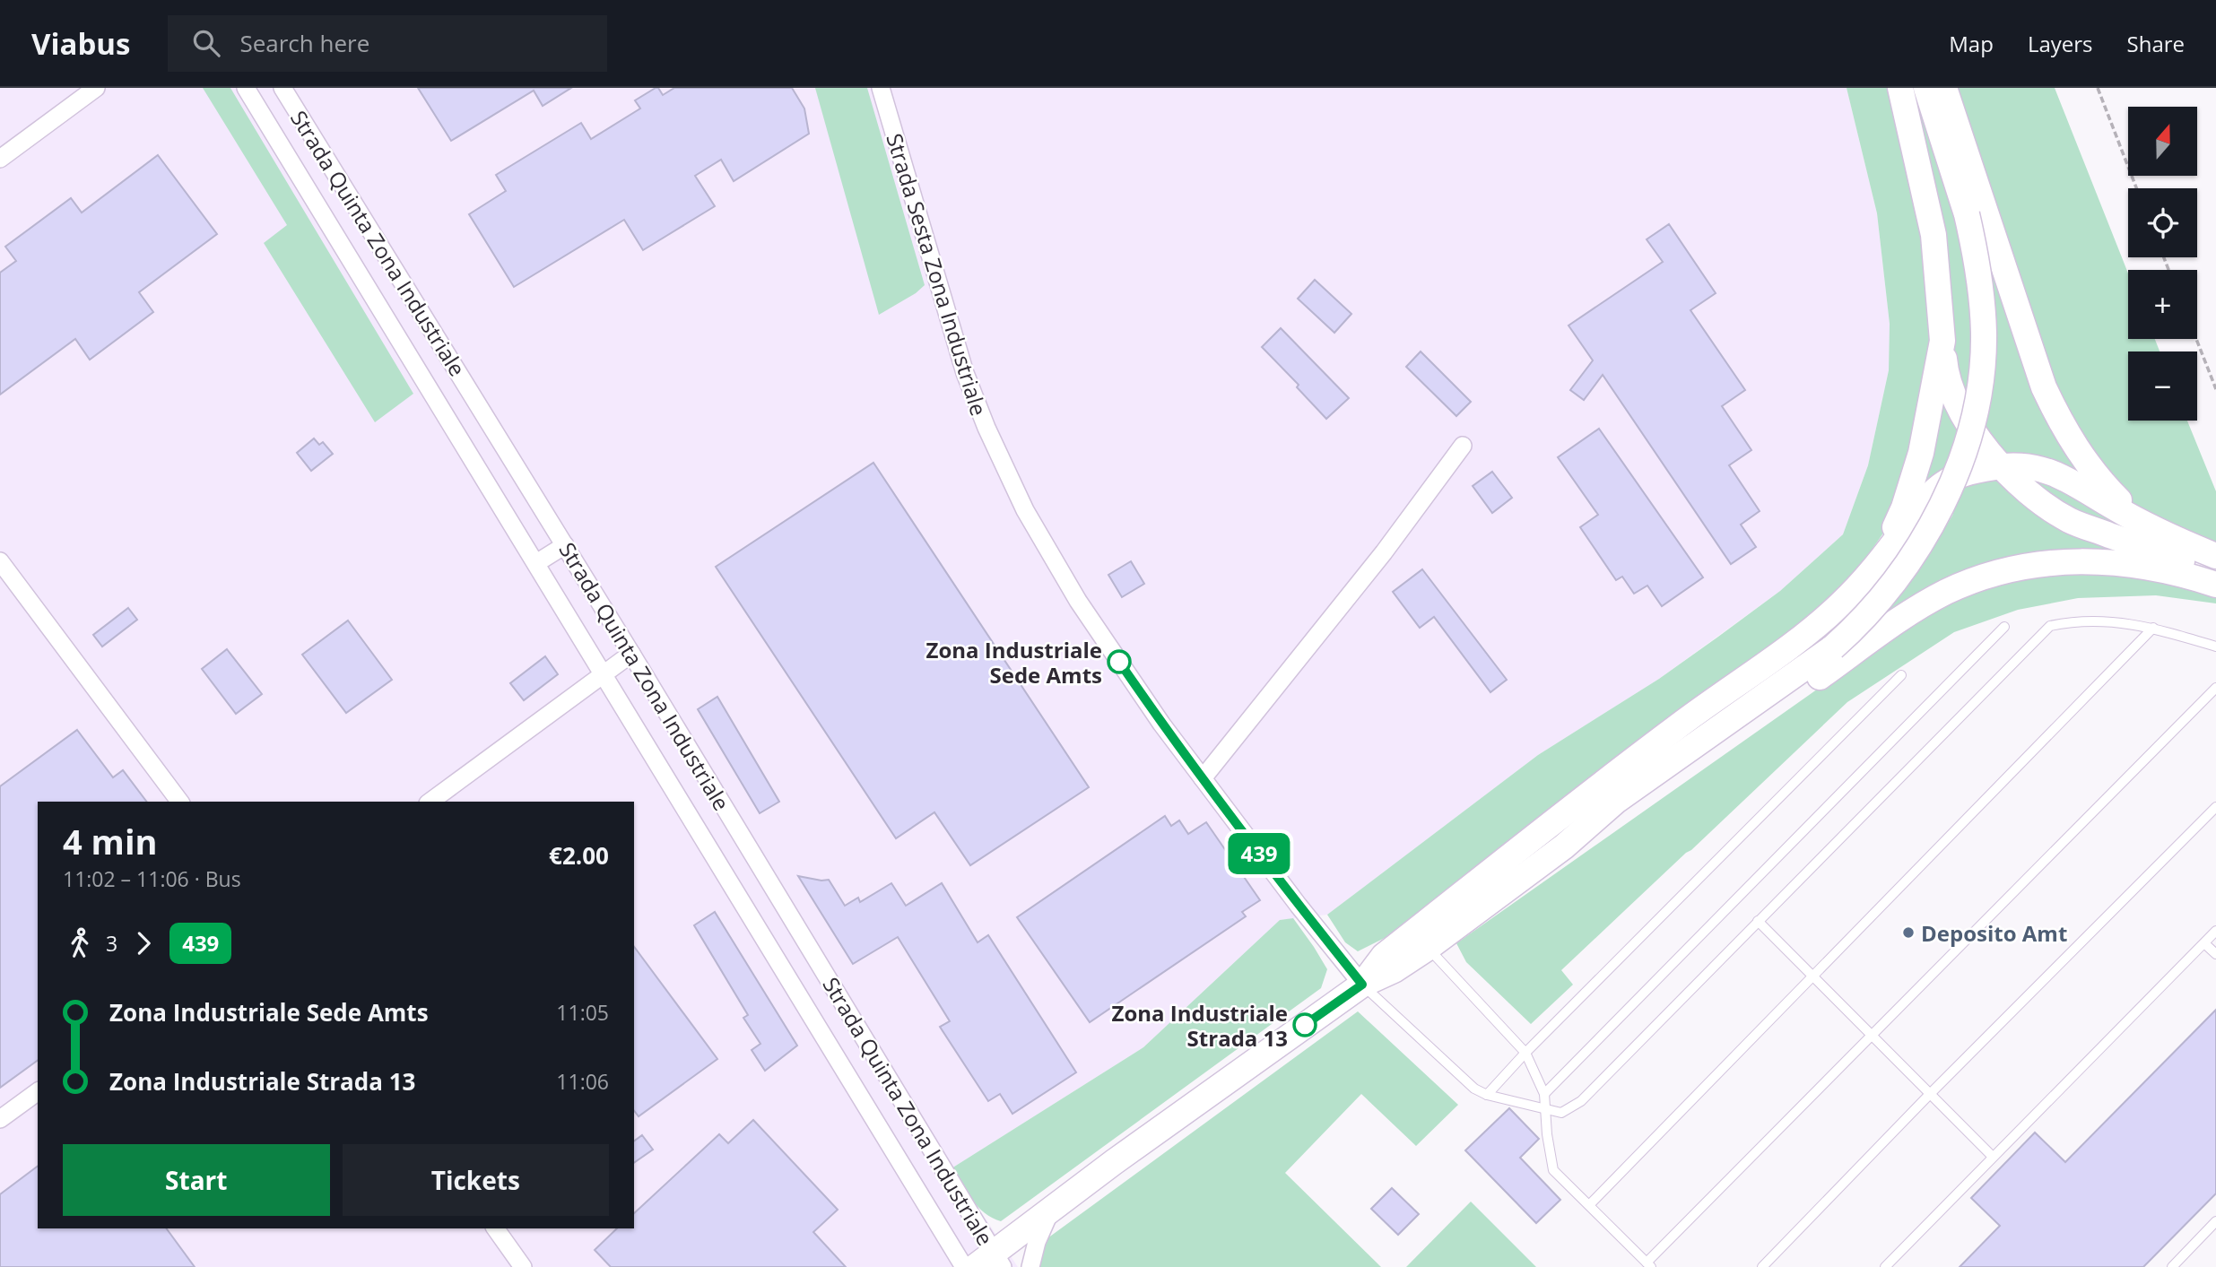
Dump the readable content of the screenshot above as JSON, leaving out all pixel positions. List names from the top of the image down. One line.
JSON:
{"streets":{"street":["Strada Quinta Zona Industriale","Strada Sesta Zona Industriale"]},"places":["Zona Industriale Sede Amts","Deposito Amt","Zona Industriale Strada 13"],"lines":["bus line 439"],"north":"top","page":{"header":"Viabus","search":"Search here","nav":["Map","Layers","Share"],"on_map":"439","map_buttons":["+","−"],"heading":["4 min","11:02 – 11:06 · Bus","€2.00"],"legs":["3","439"],"list":[{"name":"Zona Industriale Sede Amts","value":"11:05"},{"name":"Zona Industriale Strada 13","value":"11:06"}],"buttons":["Start","Tickets"]}}
